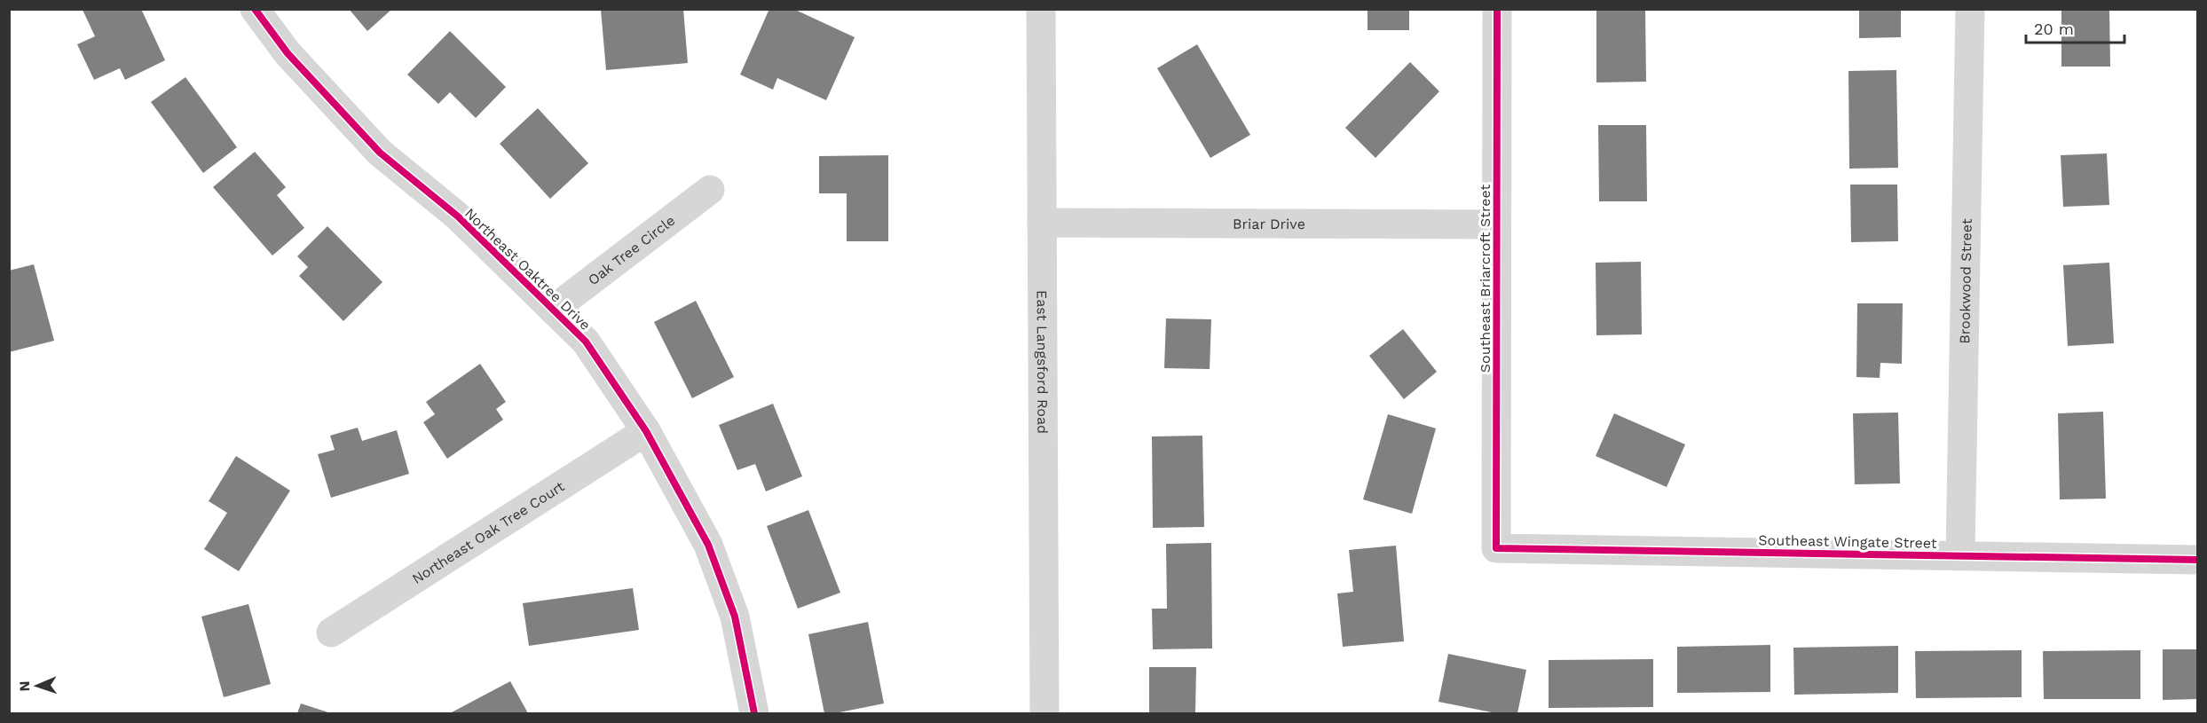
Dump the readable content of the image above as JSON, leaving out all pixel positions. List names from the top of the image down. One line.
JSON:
{"streets":{"street":["Briar Drive","Oak Tree Circle","Northeast Oaktree Drive","Southeast Briarcroft Street","Brookwood Street","East Langsford Road","Northeast Oak Tree Court","Southeast Wingate Street"]},"crossings":[["Briar Drive","Southeast Briarcroft Street"],["Briar Drive","East Langsford Road"],["Oak Tree Circle","Northeast Oaktree Drive"],["Northeast Oaktree Drive","Northeast Oak Tree Court"],["Southeast Briarcroft Street","Southeast Wingate Street"],["Brookwood Street","Southeast Wingate Street"]],"scale_bar":"20 m","north":"left"}
